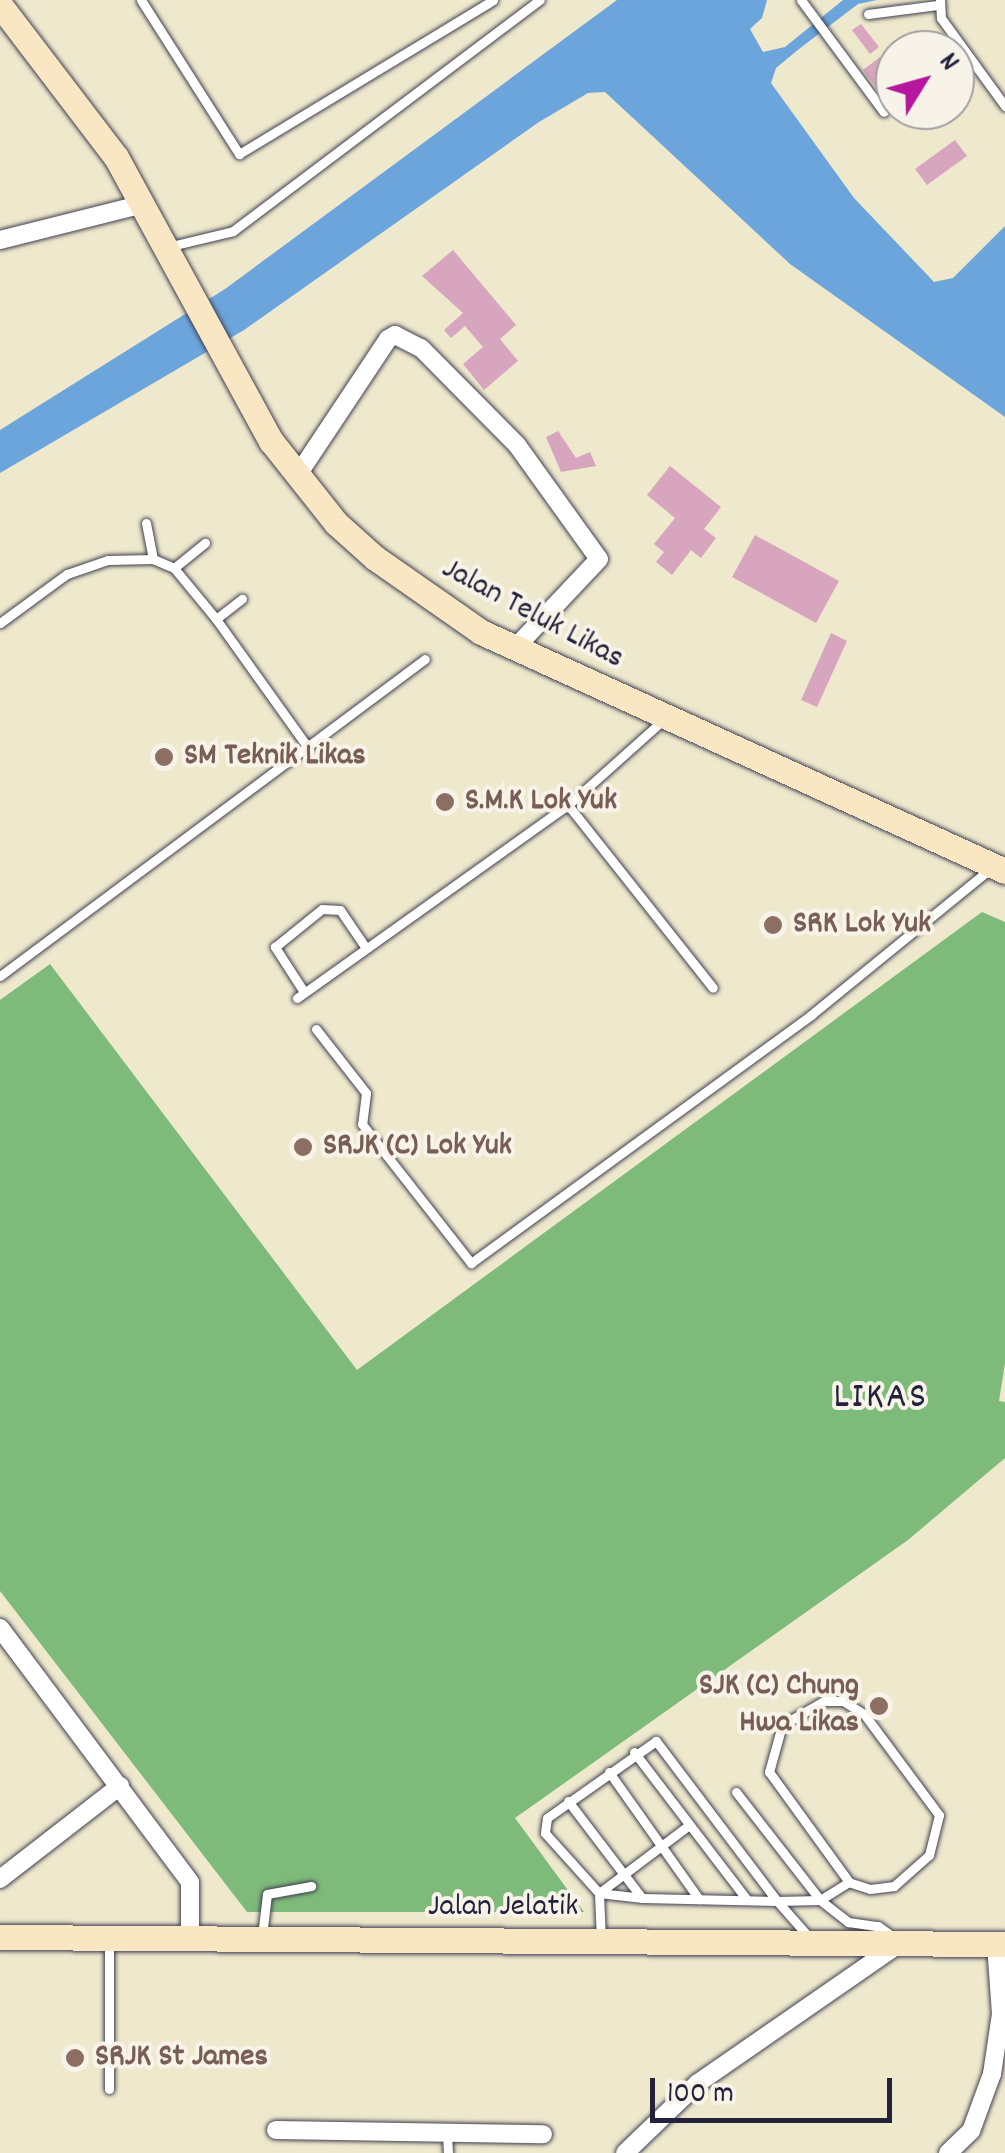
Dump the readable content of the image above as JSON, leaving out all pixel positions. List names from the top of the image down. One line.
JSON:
{"streets":{"street":["Jalan Teluk Likas","Jalan Jelatik"]},"districts":["LIKAS"],"places":["SM Teknik Likas","S.M.K Lok Yuk","SRK Lok Yuk","SRJK (C) Lok Yuk","SJK (C) Chung Hwa Likas","SRJK St James"],"scale_bar":"100 m","north":"top right"}
